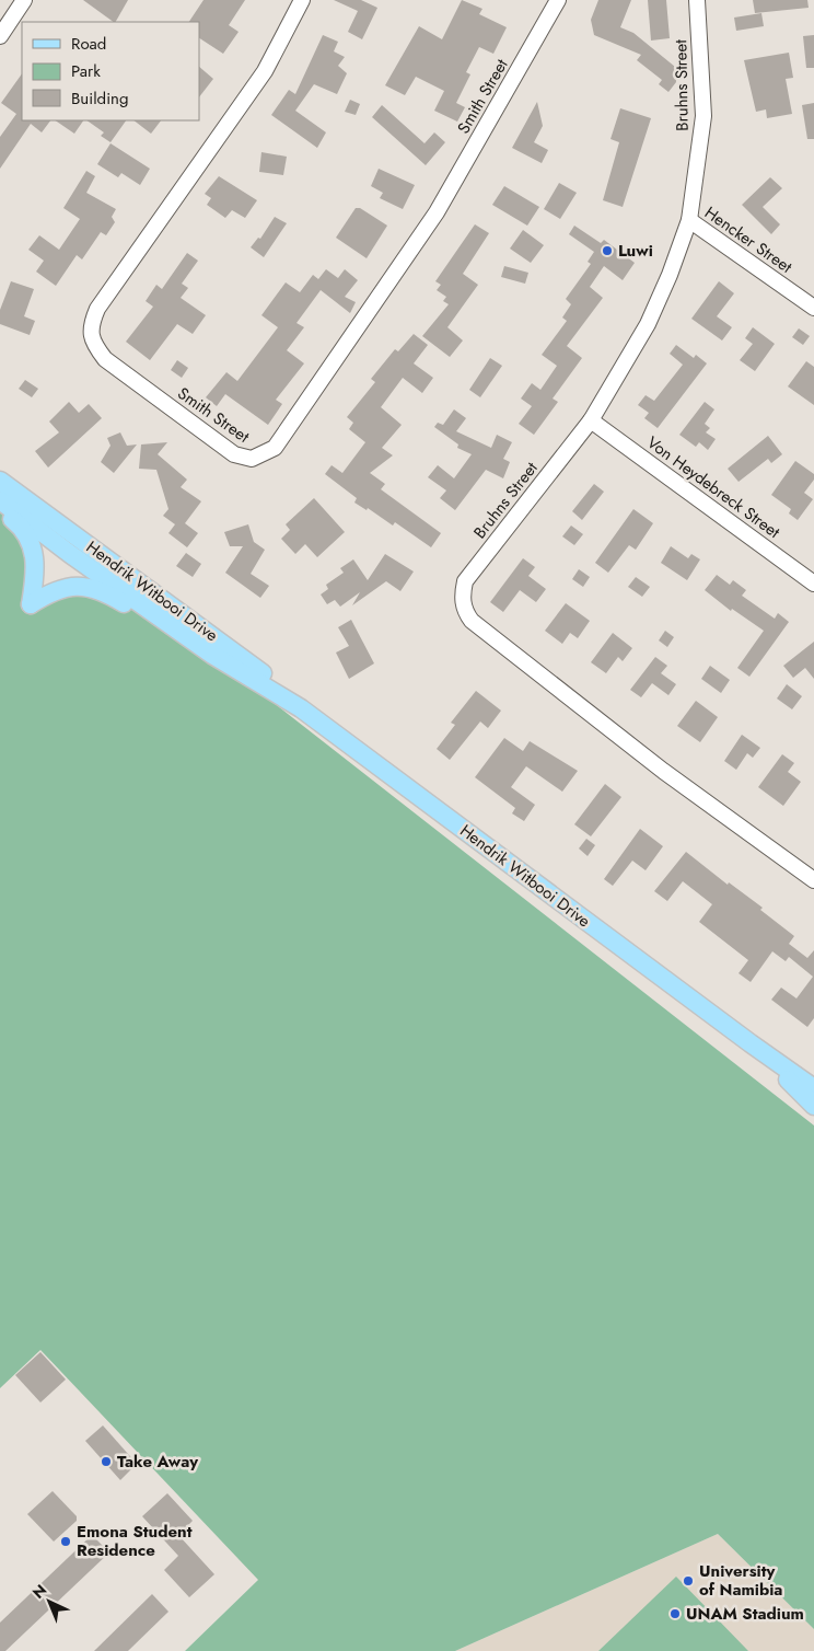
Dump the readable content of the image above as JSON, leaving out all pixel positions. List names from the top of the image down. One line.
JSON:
{"streets":{"main road":["Hendrik Witbooi Drive"],"street":["Bruhns Street","Smith Street","Hencker Street","Von Heydebreck Street"]},"crossings":[["Bruhns Street","Hencker Street"],["Bruhns Street","Von Heydebreck Street"]],"places":["Luwi","Take Away","Emona Student Residence","University of Namibia","UNAM Stadium"],"legend":["Road","Park","Building"],"north":"top left"}
